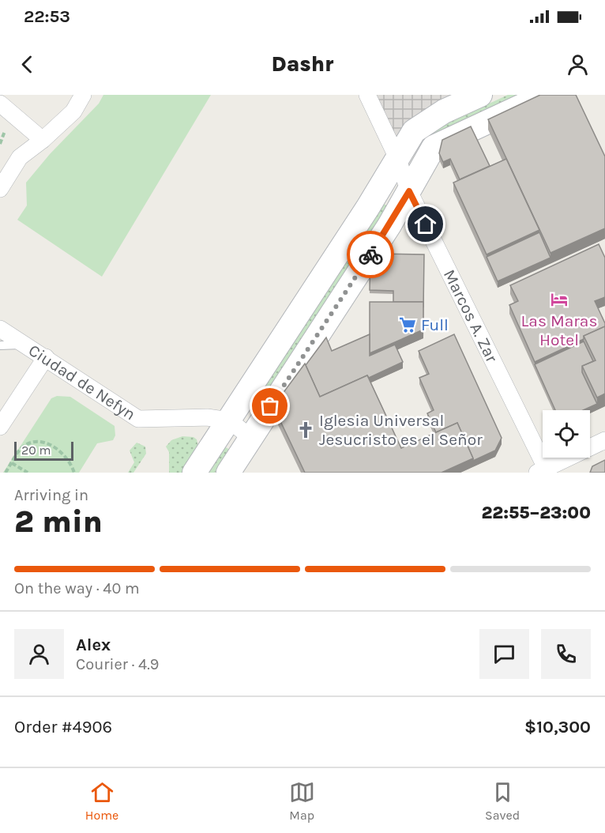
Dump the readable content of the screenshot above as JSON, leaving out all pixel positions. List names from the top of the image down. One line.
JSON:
{"streets":{"street":["Marcos A. Zar","Ciudad de Nefyn"]},"places":{"hotel":["Las Maras Hotel"],"supermarket":["Full"],"church":["Iglesia Universal Jesucristo es el Señor"]},"scale_bar":"20 m","page":{"status":"22:53","header":"Dashr","scale":"20 m","heading":["2 min","Arriving in","22:55–23:00"],"panel":["Alex","Courier · 4.9","Order #4906","$10,300"],"bar":"On the way · 40 m","tabs":["Home","Map","Saved"]}}
